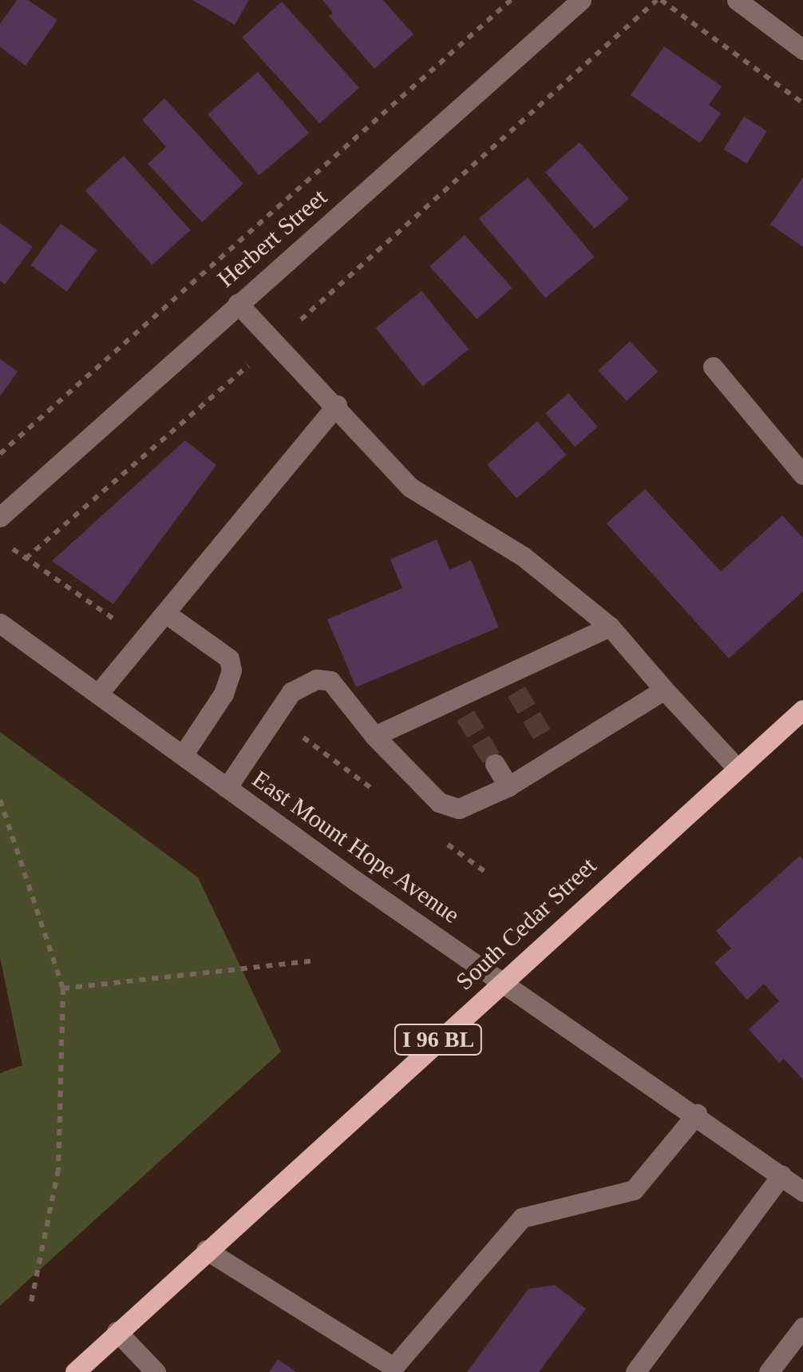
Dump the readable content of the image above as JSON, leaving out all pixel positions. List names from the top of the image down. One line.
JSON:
{"streets":{"main road":["South Cedar Street","I 96 BL"],"street":["Herbert Street","East Mount Hope Avenue"]},"crossings":[["East Mount Hope Avenue","South Cedar Street"]]}
